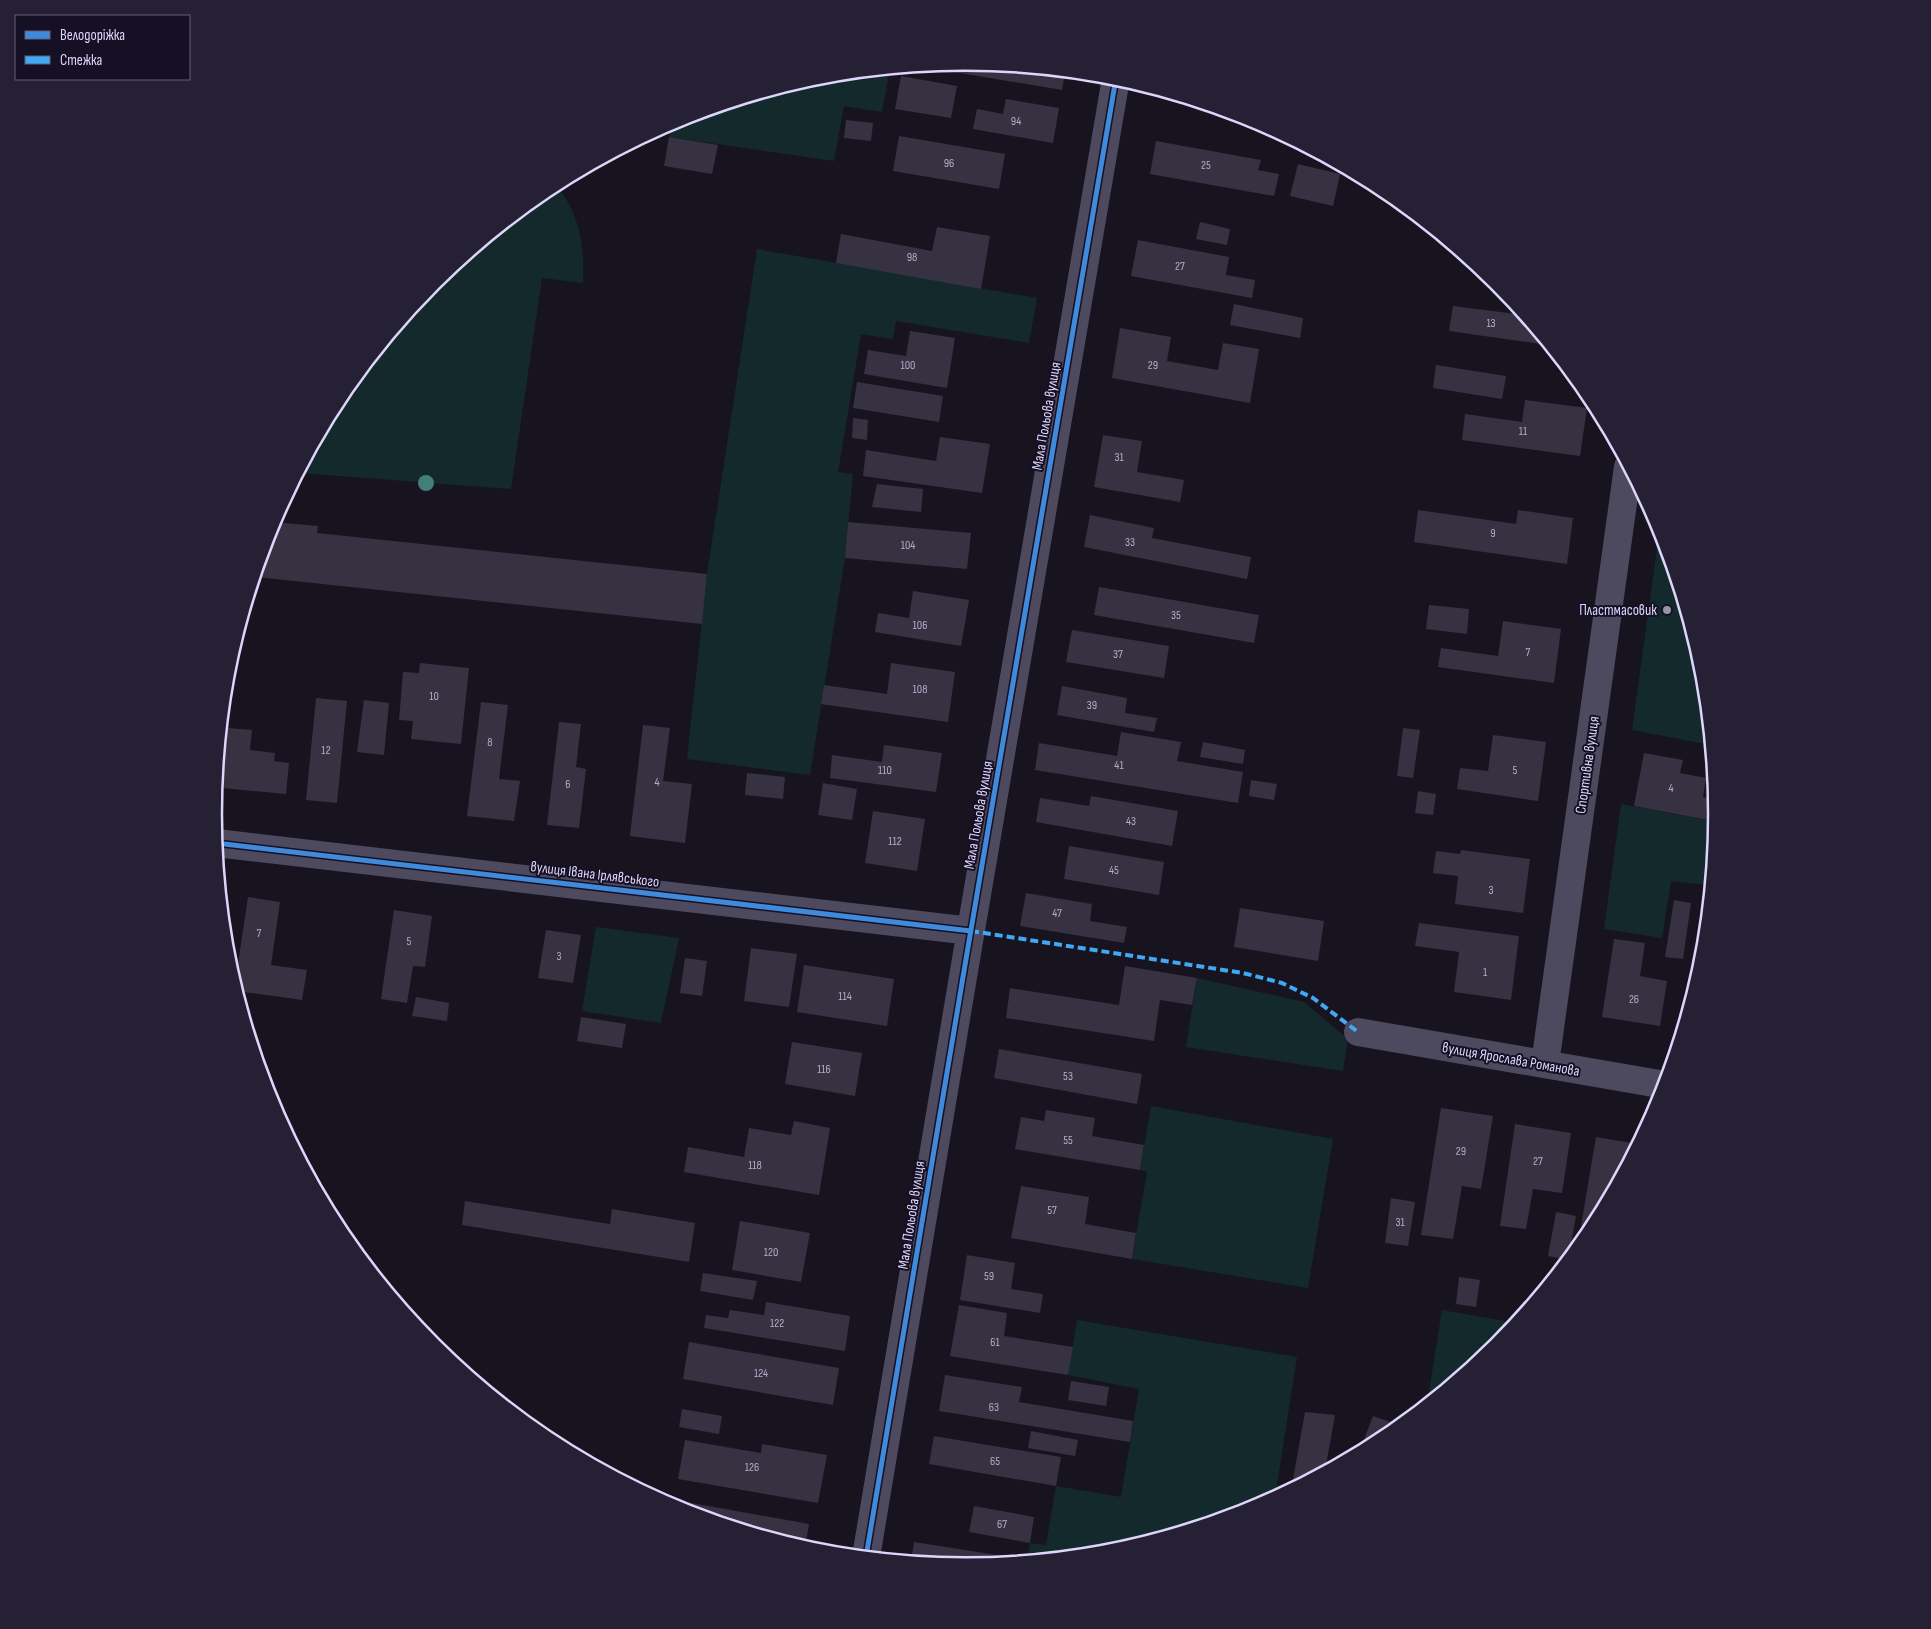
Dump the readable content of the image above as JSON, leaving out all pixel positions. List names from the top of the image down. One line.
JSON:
{"streets":{"street":["Мала Польова вулиця","Спортивна вулиця","вулиця Івана Ірлявського","вулиця Ярослава Романова"]},"crossings":[["Мала Польова вулиця","вулиця Івана Ірлявського"],["Спортивна вулиця","вулиця Ярослава Романова"]],"places":["Пластмасовик"],"house_numbers":["94","96","25","98","27","13","100","29","11","31","9","33","104","35","106","7","37","108","10","39","8","12","41","110","5","4","6","4","43","112","45","3","47","7","5","3","1","114","26","116","53","55","29","27","118","57","31","120","59","122","61","124","63","65","126","67"],"legend":["Велодоріжка","Стежка"]}
